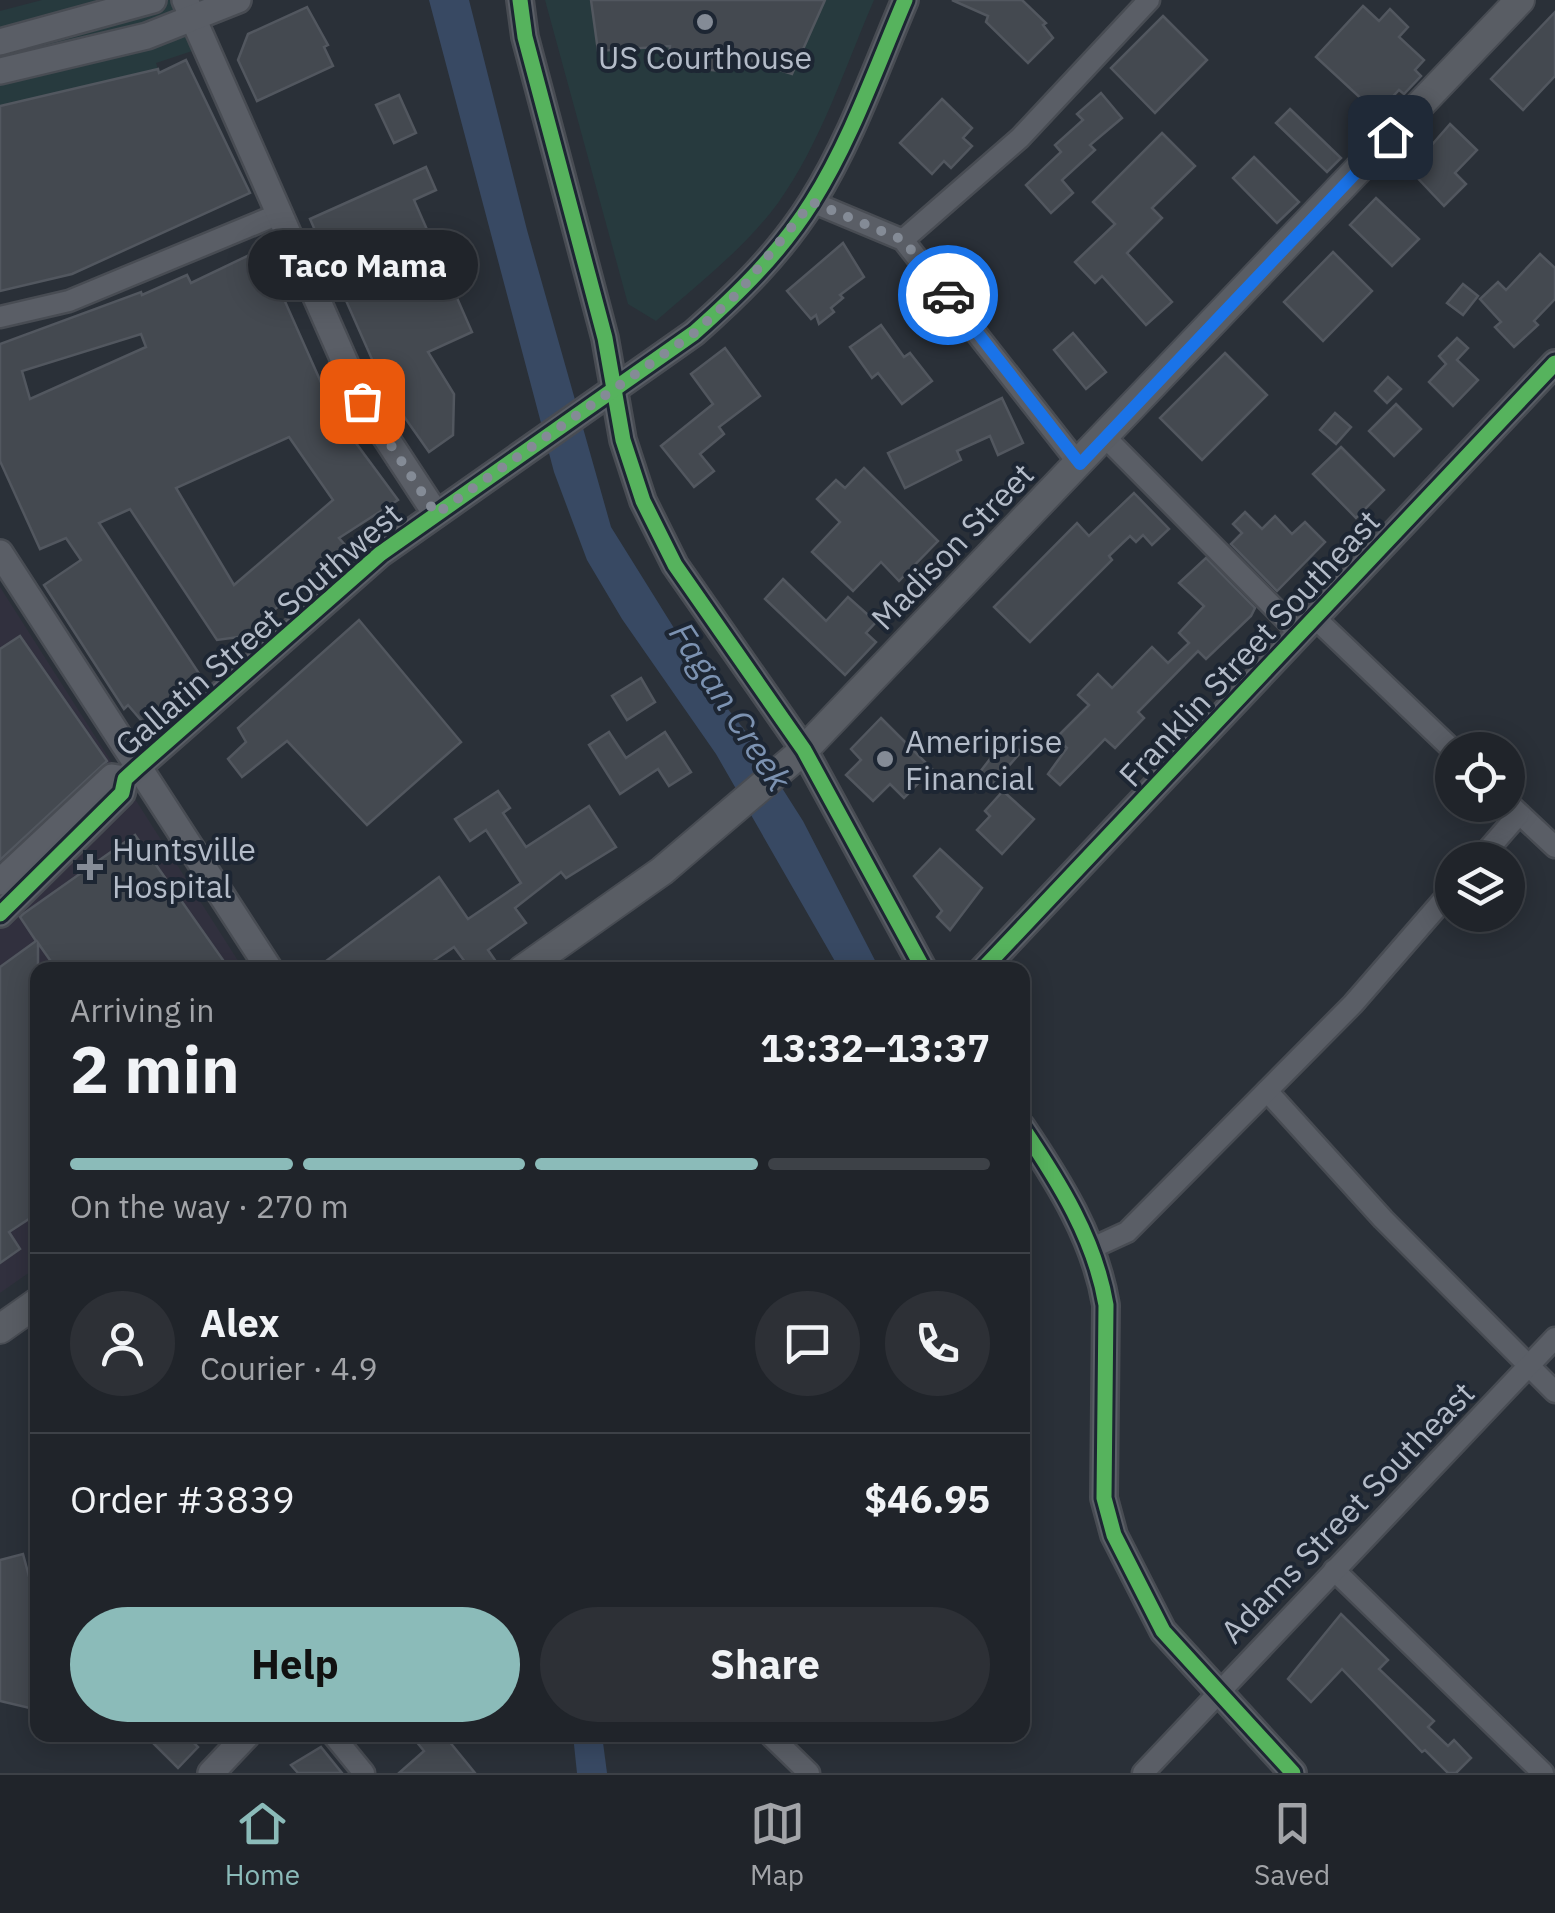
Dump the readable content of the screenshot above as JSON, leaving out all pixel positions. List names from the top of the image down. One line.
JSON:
{"streets":{"main road":["Madison Street"],"street":["Gallatin Street Southwest","Franklin Street Southeast","Adams Street Southeast"]},"water":["Fagan Creek"],"places":{"other":["US Courthouse","Taco Mama","Ameriprise Financial"],"health":["Huntsville Hospital"]},"page":{"bubble":"Taco Mama","heading":["2 min","Arriving in","13:32–13:37"],"panel":["Alex","Courier · 4.9","Order #3839","$46.95"],"bar":"On the way · 270 m","buttons":["Help","Share"],"tabs":["Home","Map","Saved"]}}
